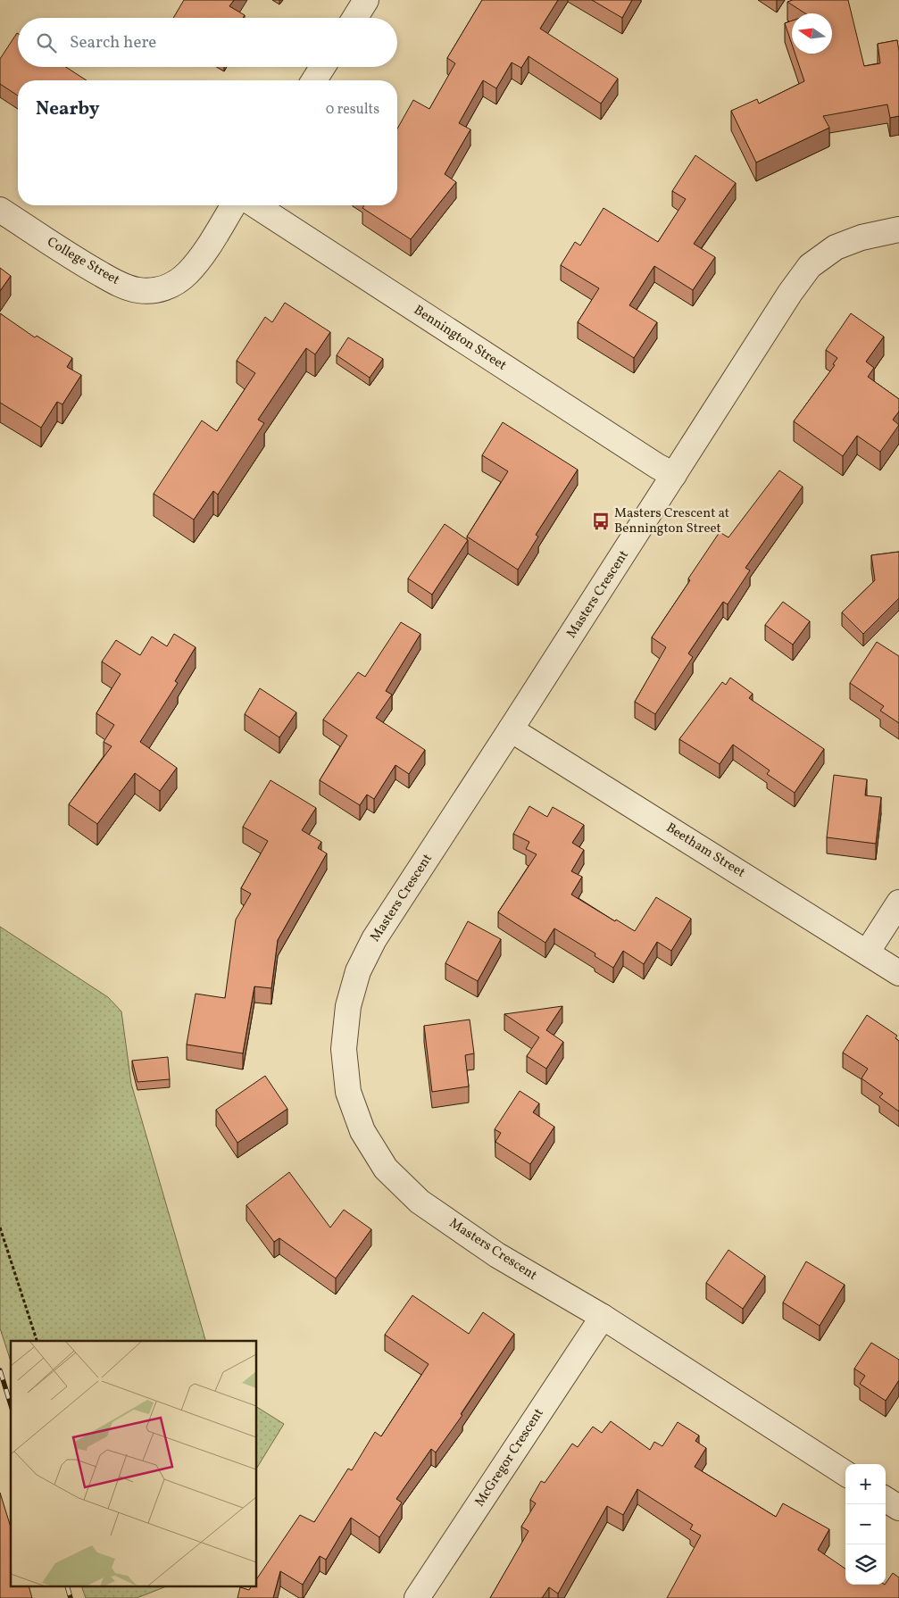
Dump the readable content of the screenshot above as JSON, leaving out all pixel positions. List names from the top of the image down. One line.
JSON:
{"streets":{"street":["College Street","Bennington Street","Masters Crescent","Beetham Street","McGregor Crescent"]},"crossings":[["Bennington Street","Masters Crescent"],["Masters Crescent","Beetham Street"],["Masters Crescent","McGregor Crescent"]],"places":{"bus stop":["Masters Crescent at Bennington Street"]},"north":"left","page":{"search":"Search here","heading":["Nearby","0 results"],"map_buttons":["+","−"]}}
